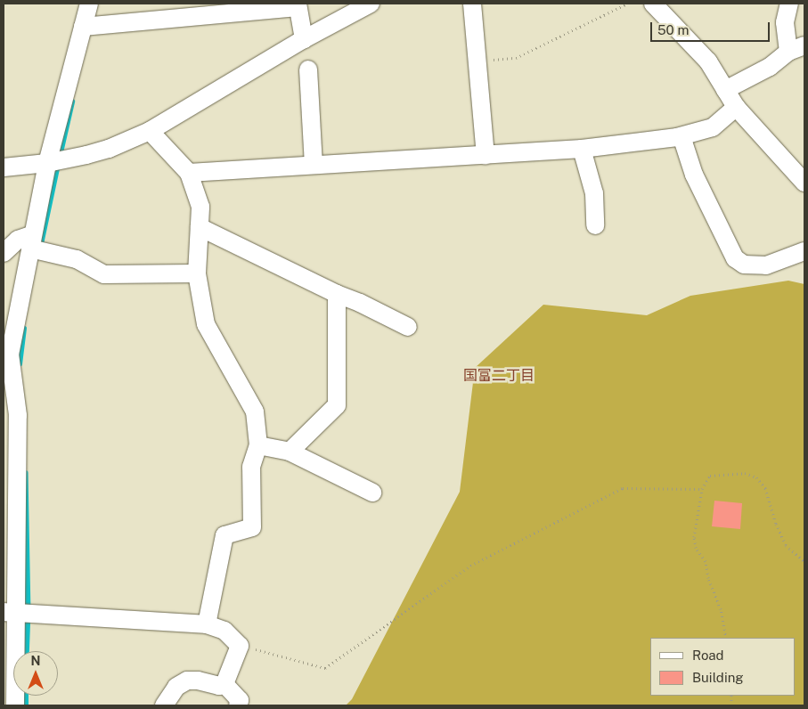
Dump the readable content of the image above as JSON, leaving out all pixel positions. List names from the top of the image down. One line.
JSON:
{"districts":["国富二丁目"],"legend":["Road","Building"],"scale_bar":"50 m","north":"top"}
